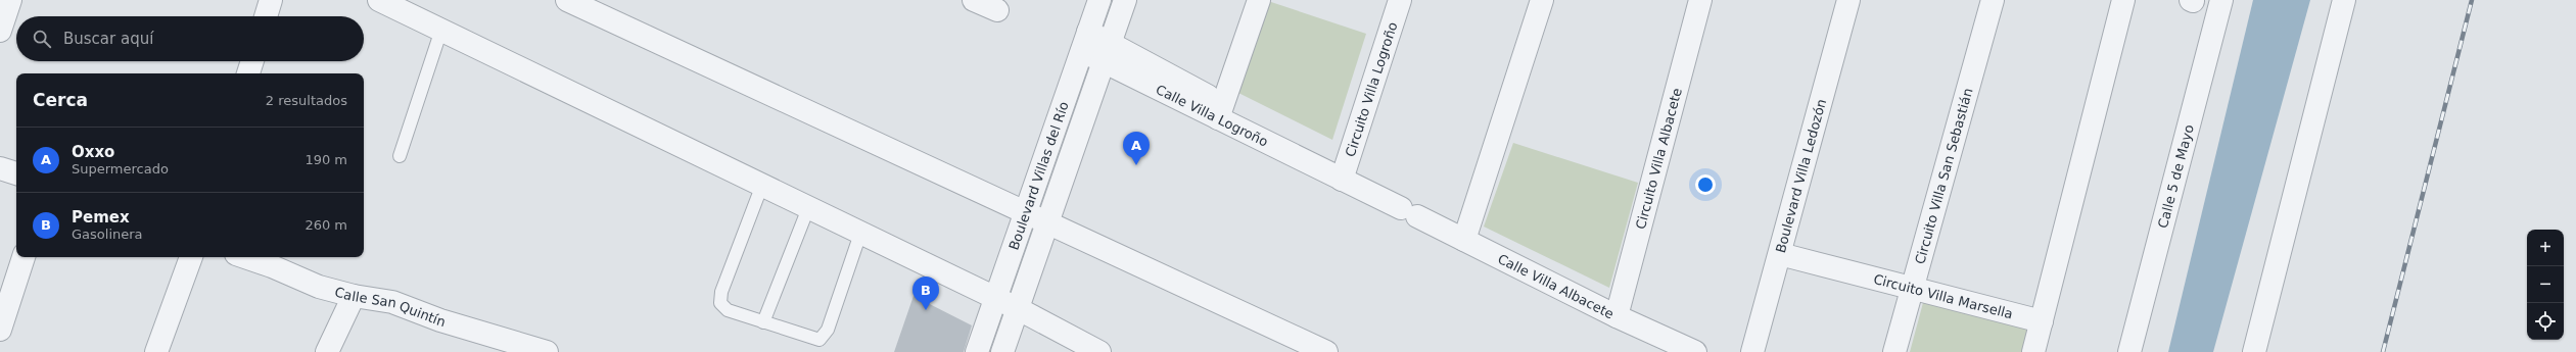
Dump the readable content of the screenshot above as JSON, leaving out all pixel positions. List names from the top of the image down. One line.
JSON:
{"streets":{"street":["Circuito Villa Logroño","Calle Villa Logroño","Circuito Villa Albacete","Boulevard Villas del Río","Boulevard Villa Ledozón","Circuito Villa San Sebastián","Calle 5 de Mayo","Calle Villa Albacete","Circuito Villa Marsella","Calle San Quintín"]},"crossings":[["Circuito Villa Logroño","Calle Villa Logroño"],["Circuito Villa Logroño","Calle Villa Albacete"],["Calle Villa Logroño","Boulevard Villas del Río"],["Calle Villa Logroño","Calle Villa Albacete"],["Circuito Villa Albacete","Calle Villa Albacete"],["Boulevard Villa Ledozón","Circuito Villa Marsella"],["Circuito Villa San Sebastián","Circuito Villa Marsella"]],"page":{"search":"Buscar aquí","heading":["Cerca","2 resultados"],"list":[{"mark":"A","name":"Oxxo","note":"Supermercado","value":"190 m"},{"mark":"B","name":"Pemex","note":"Gasolinera","value":"260 m"}],"pins":["A","B"],"map_buttons":["+","−"]}}
